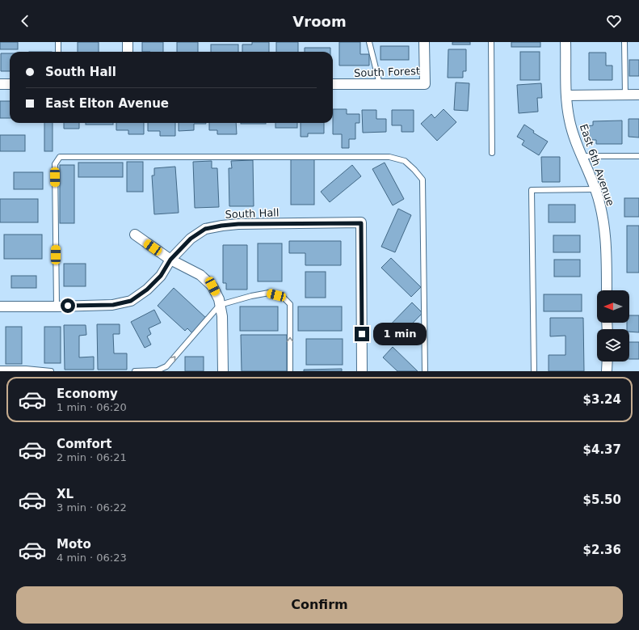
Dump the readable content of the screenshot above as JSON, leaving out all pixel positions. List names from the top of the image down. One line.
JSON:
{"streets":{"street":["South Forest","East 6th Avenue","South Hall"]},"north":"left","page":{"header":"Vroom","banner":["South Hall","East Elton Avenue"],"bubble":"1 min","list":[{"name":"Economy","note":"1 min · 06:20","value":"$3.24"},{"name":"Comfort","note":"2 min · 06:21","value":"$4.37"},{"name":"XL","note":"3 min · 06:22","value":"$5.50"},{"name":"Moto","note":"4 min · 06:23","value":"$2.36"}],"buttons":"Confirm"}}
